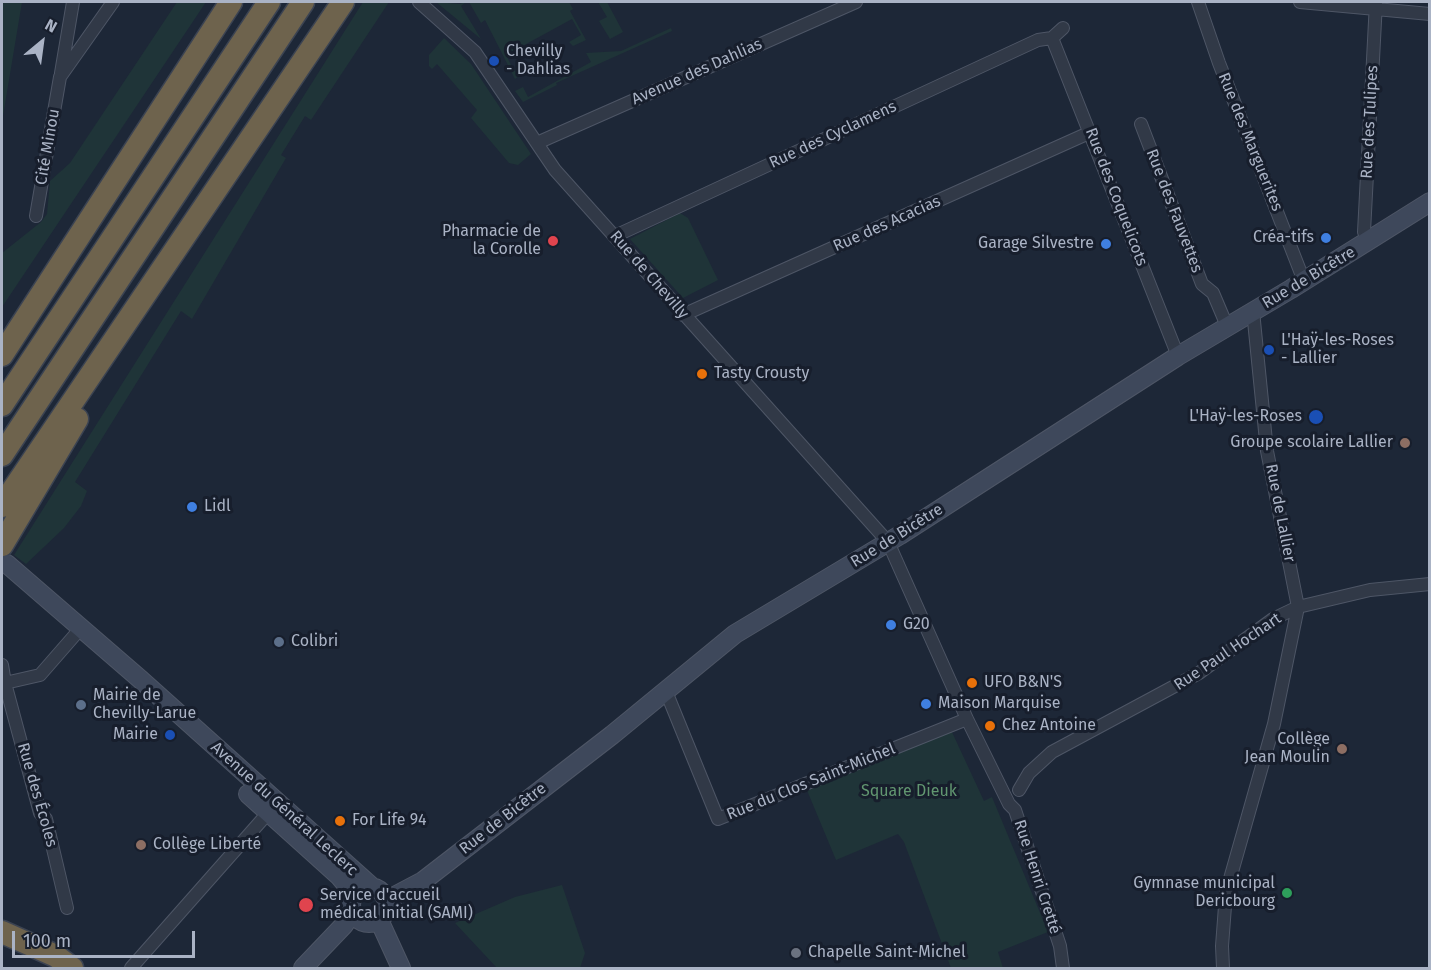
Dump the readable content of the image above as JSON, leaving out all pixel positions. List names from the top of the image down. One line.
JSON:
{"streets":{"street":["Avenue des Dahlias","Rue des Tulipes","Rue des Cyclamens","Rue des Marguerites","Cité Minou","Rue des Coquelicots","Rue des Fauvettes","Rue des Acacias","Rue de Chevilly","Rue de Bicêtre","Rue de Lallier","Rue Paul Hochart","Rue du Clos Saint-Michel","Rue des Écoles","Avenue du Général Leclerc","Rue Henri Cretté"]},"crossings":[["Avenue des Dahlias","Rue de Chevilly"],["Rue des Tulipes","Rue de Bicêtre"],["Rue des Cyclamens","Rue des Coquelicots"],["Rue des Cyclamens","Rue de Chevilly"],["Rue des Marguerites","Rue de Bicêtre"],["Rue des Coquelicots","Rue des Acacias"],["Rue des Coquelicots","Rue de Bicêtre"],["Rue des Fauvettes","Rue de Bicêtre"],["Rue des Acacias","Rue de Chevilly"],["Rue de Chevilly","Rue de Bicêtre"],["Rue de Chevilly","Rue du Clos Saint-Michel"],["Rue de Chevilly","Rue Henri Cretté"],["Rue de Bicêtre","Rue de Lallier"],["Rue de Bicêtre","Rue du Clos Saint-Michel"],["Rue de Bicêtre","Avenue du Général Leclerc"],["Rue de Lallier","Rue Paul Hochart"],["Rue du Clos Saint-Michel","Rue Henri Cretté"]],"parks":["Square Dieuk"],"places":["Chevilly - Dahlias","Créa-tifs","Pharmacie de la Corolle","Garage Silvestre","L'Haÿ-les-Roses - Lallier","Tasty Crousty","L'Haÿ-les-Roses","Groupe scolaire Lallier","Lidl","G20","Colibri","UFO B&N'S","Maison Marquise","Mairie de Chevilly-Larue","Chez Antoine","Mairie","Collège Jean Moulin","For Life 94","Collège Liberté","Gymnase municipal Dericbourg","Service d'accueil médical initial (SAMI)","Chapelle Saint-Michel"],"scale_bar":"100 m","north":"top right"}
